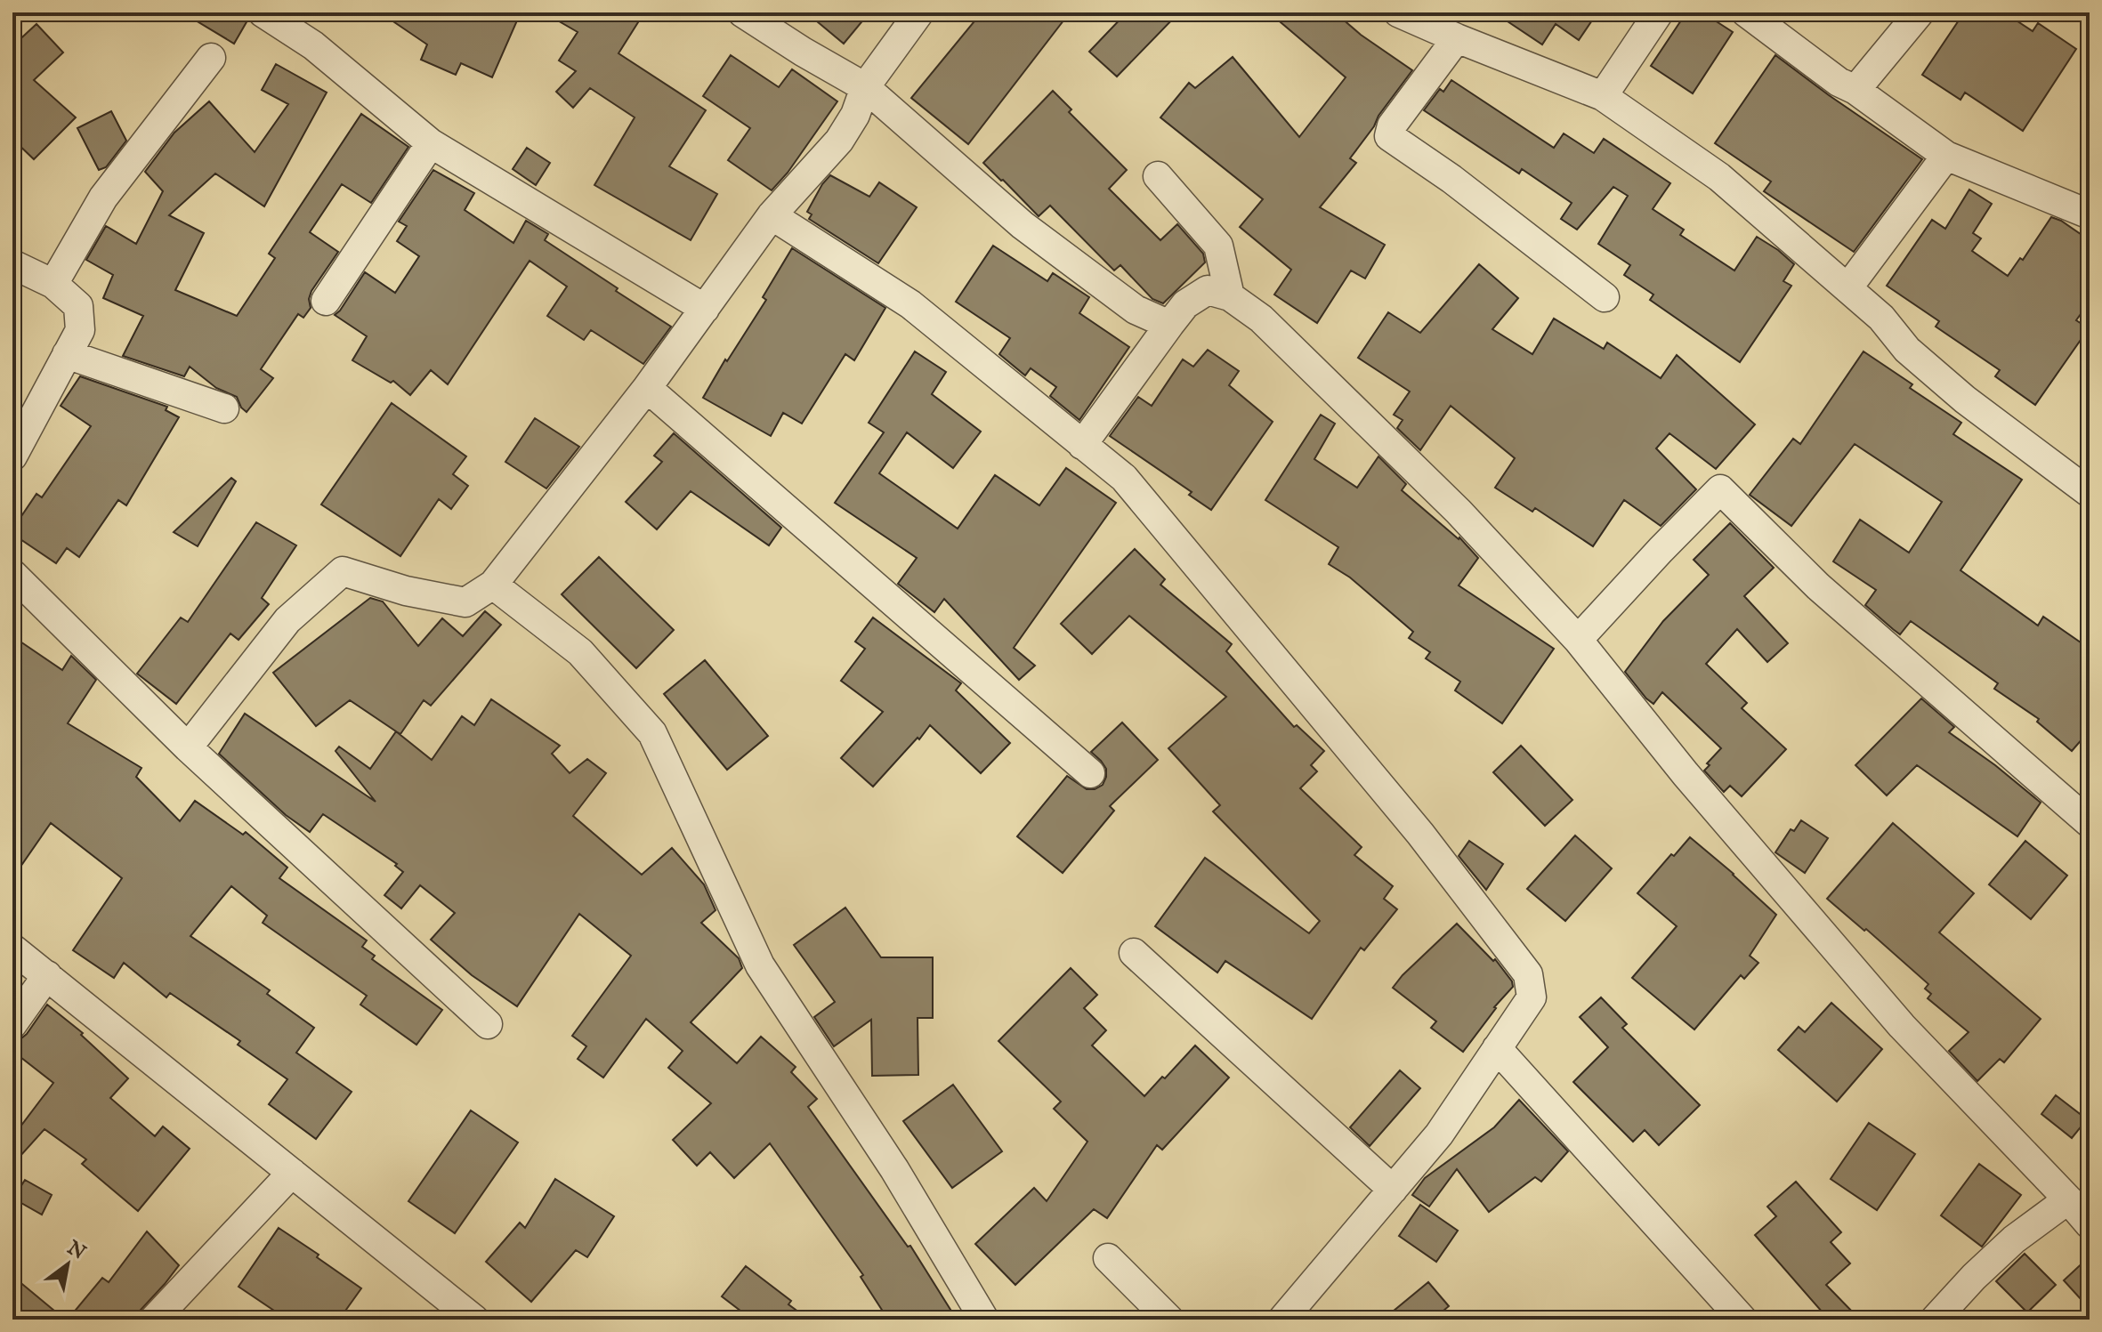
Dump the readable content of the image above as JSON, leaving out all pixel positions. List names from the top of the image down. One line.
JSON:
{"north":"top right"}
